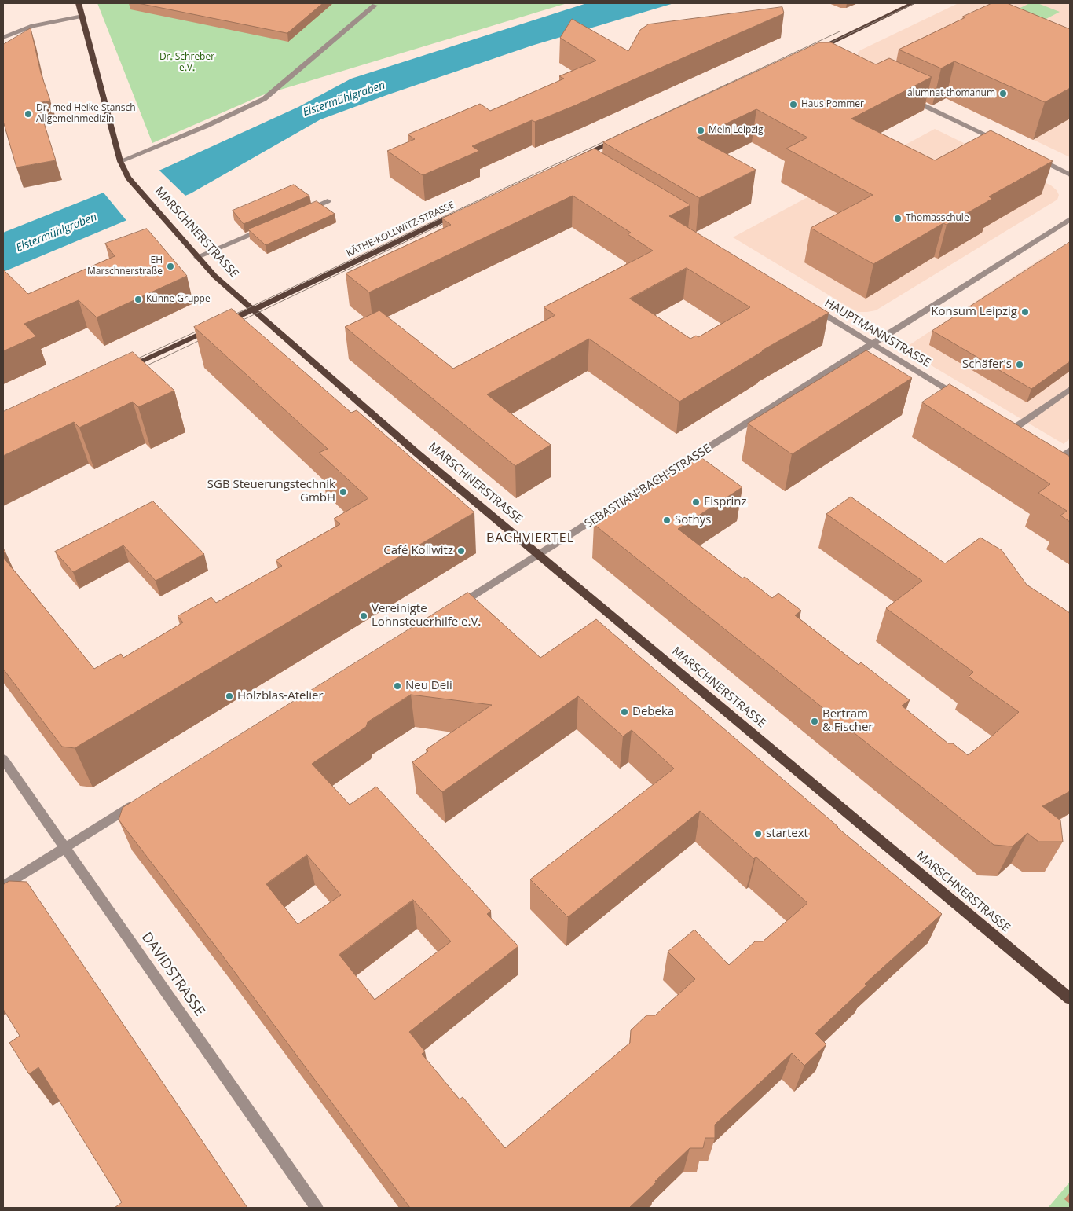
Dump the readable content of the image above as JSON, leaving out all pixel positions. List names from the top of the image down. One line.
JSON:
{"streets":{"main road":["KÄTHE-KOLLWITZ-STRASSE","MARSCHNERSTRASSE"],"street":["HAUPTMANNSTRASSE","SEBASTIAN-BACH-STRASSE","DAVIDSTRASSE"]},"crossings":[["KÄTHE-KOLLWITZ-STRASSE","MARSCHNERSTRASSE"],["MARSCHNERSTRASSE","SEBASTIAN-BACH-STRASSE"],["HAUPTMANNSTRASSE","SEBASTIAN-BACH-STRASSE"]],"districts":["BACHVIERTEL"],"water":["Elstermühlgraben"],"parks":["Dr. Schreber e.V."],"places":["alumnat thomanum","Haus Pommer","Dr. med Heike Stansch Allgemeinmedizin","Mein Leipzig","Thomasschule","EH Marschnerstraße","Künne Gruppe","Konsum Leipzig","Schäfer's","SGB Steuerungstechnik GmbH","Eisprinz","Sothys","Café Kollwitz","Vereinigte Lohnsteuerhilfe e.V.","Neu Deli","Holzblas-Atelier","Debeka","Bertram & Fischer","startext"]}
